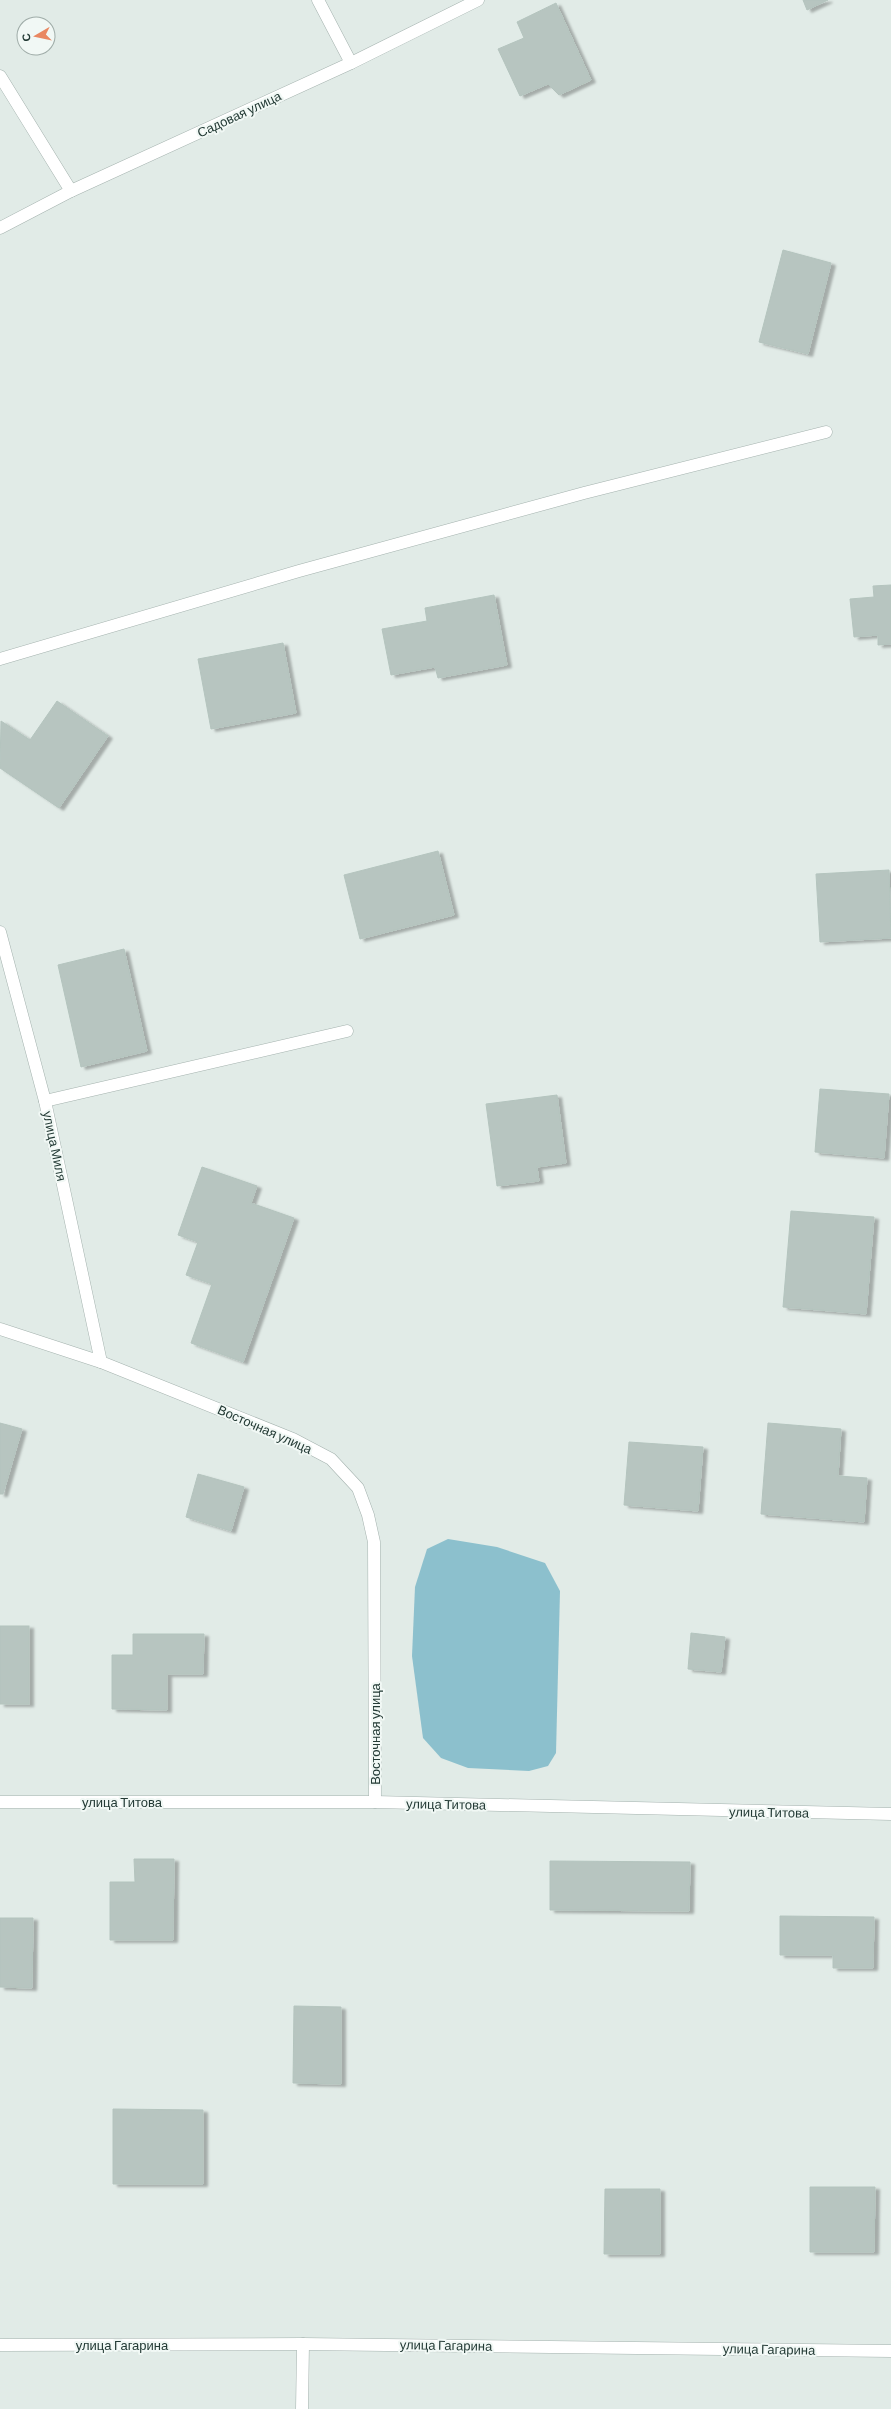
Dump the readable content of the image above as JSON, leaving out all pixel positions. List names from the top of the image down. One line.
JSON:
{"streets":{"street":["Садовая улица","улица Миля","Восточная улица","улица Титова","улица Гагарина"]},"crossings":[["улица Миля","Восточная улица"],["Восточная улица","улица Титова"]],"north":"left"}
